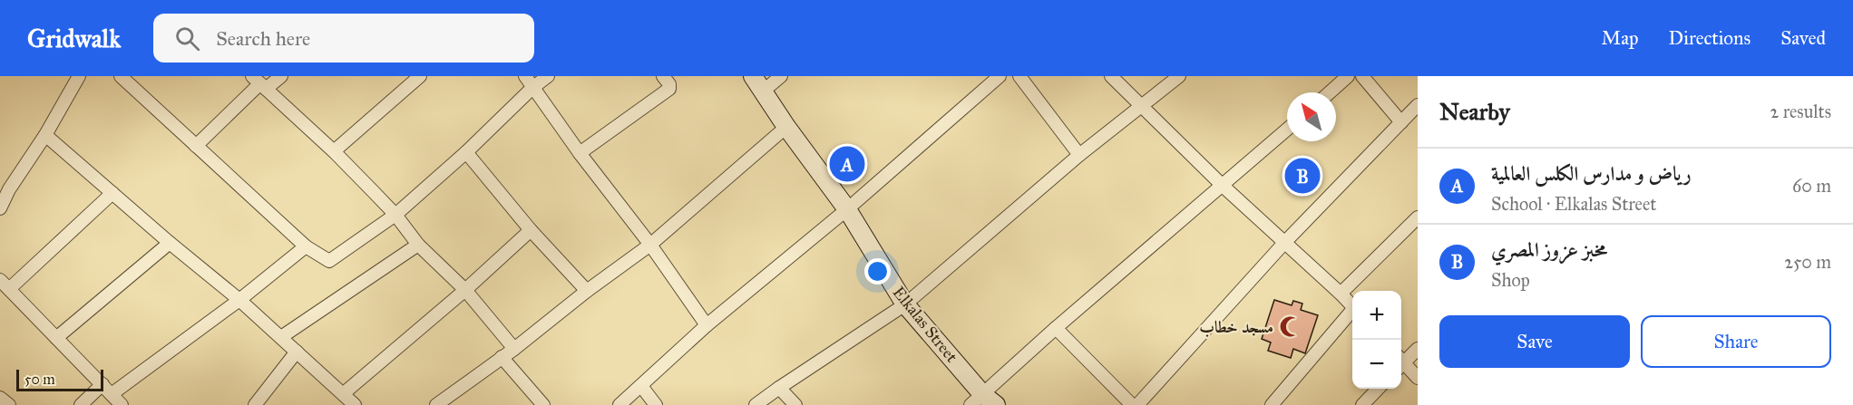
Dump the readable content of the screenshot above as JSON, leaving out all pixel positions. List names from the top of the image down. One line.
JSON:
{"streets":{"street":["Elkalas Street"]},"places":{"mosque":["مسجد خطاب"]},"scale_bar":"50 m","north":"top left","page":{"header":"Gridwalk","search":"Search here","nav":["Map","Directions","Saved"],"heading":["Nearby","2 results"],"pins":["A","B"],"list":[{"mark":"A","name":"رياض و مدارس الكلس العالمية","note":"School · Elkalas Street","value":"60 m"},{"mark":"B","name":"مخبز عزوز المصري","note":"Shop","value":"250 m"}],"map_buttons":["+","−"],"buttons":["Save","Share"],"scale":"50 m"}}
